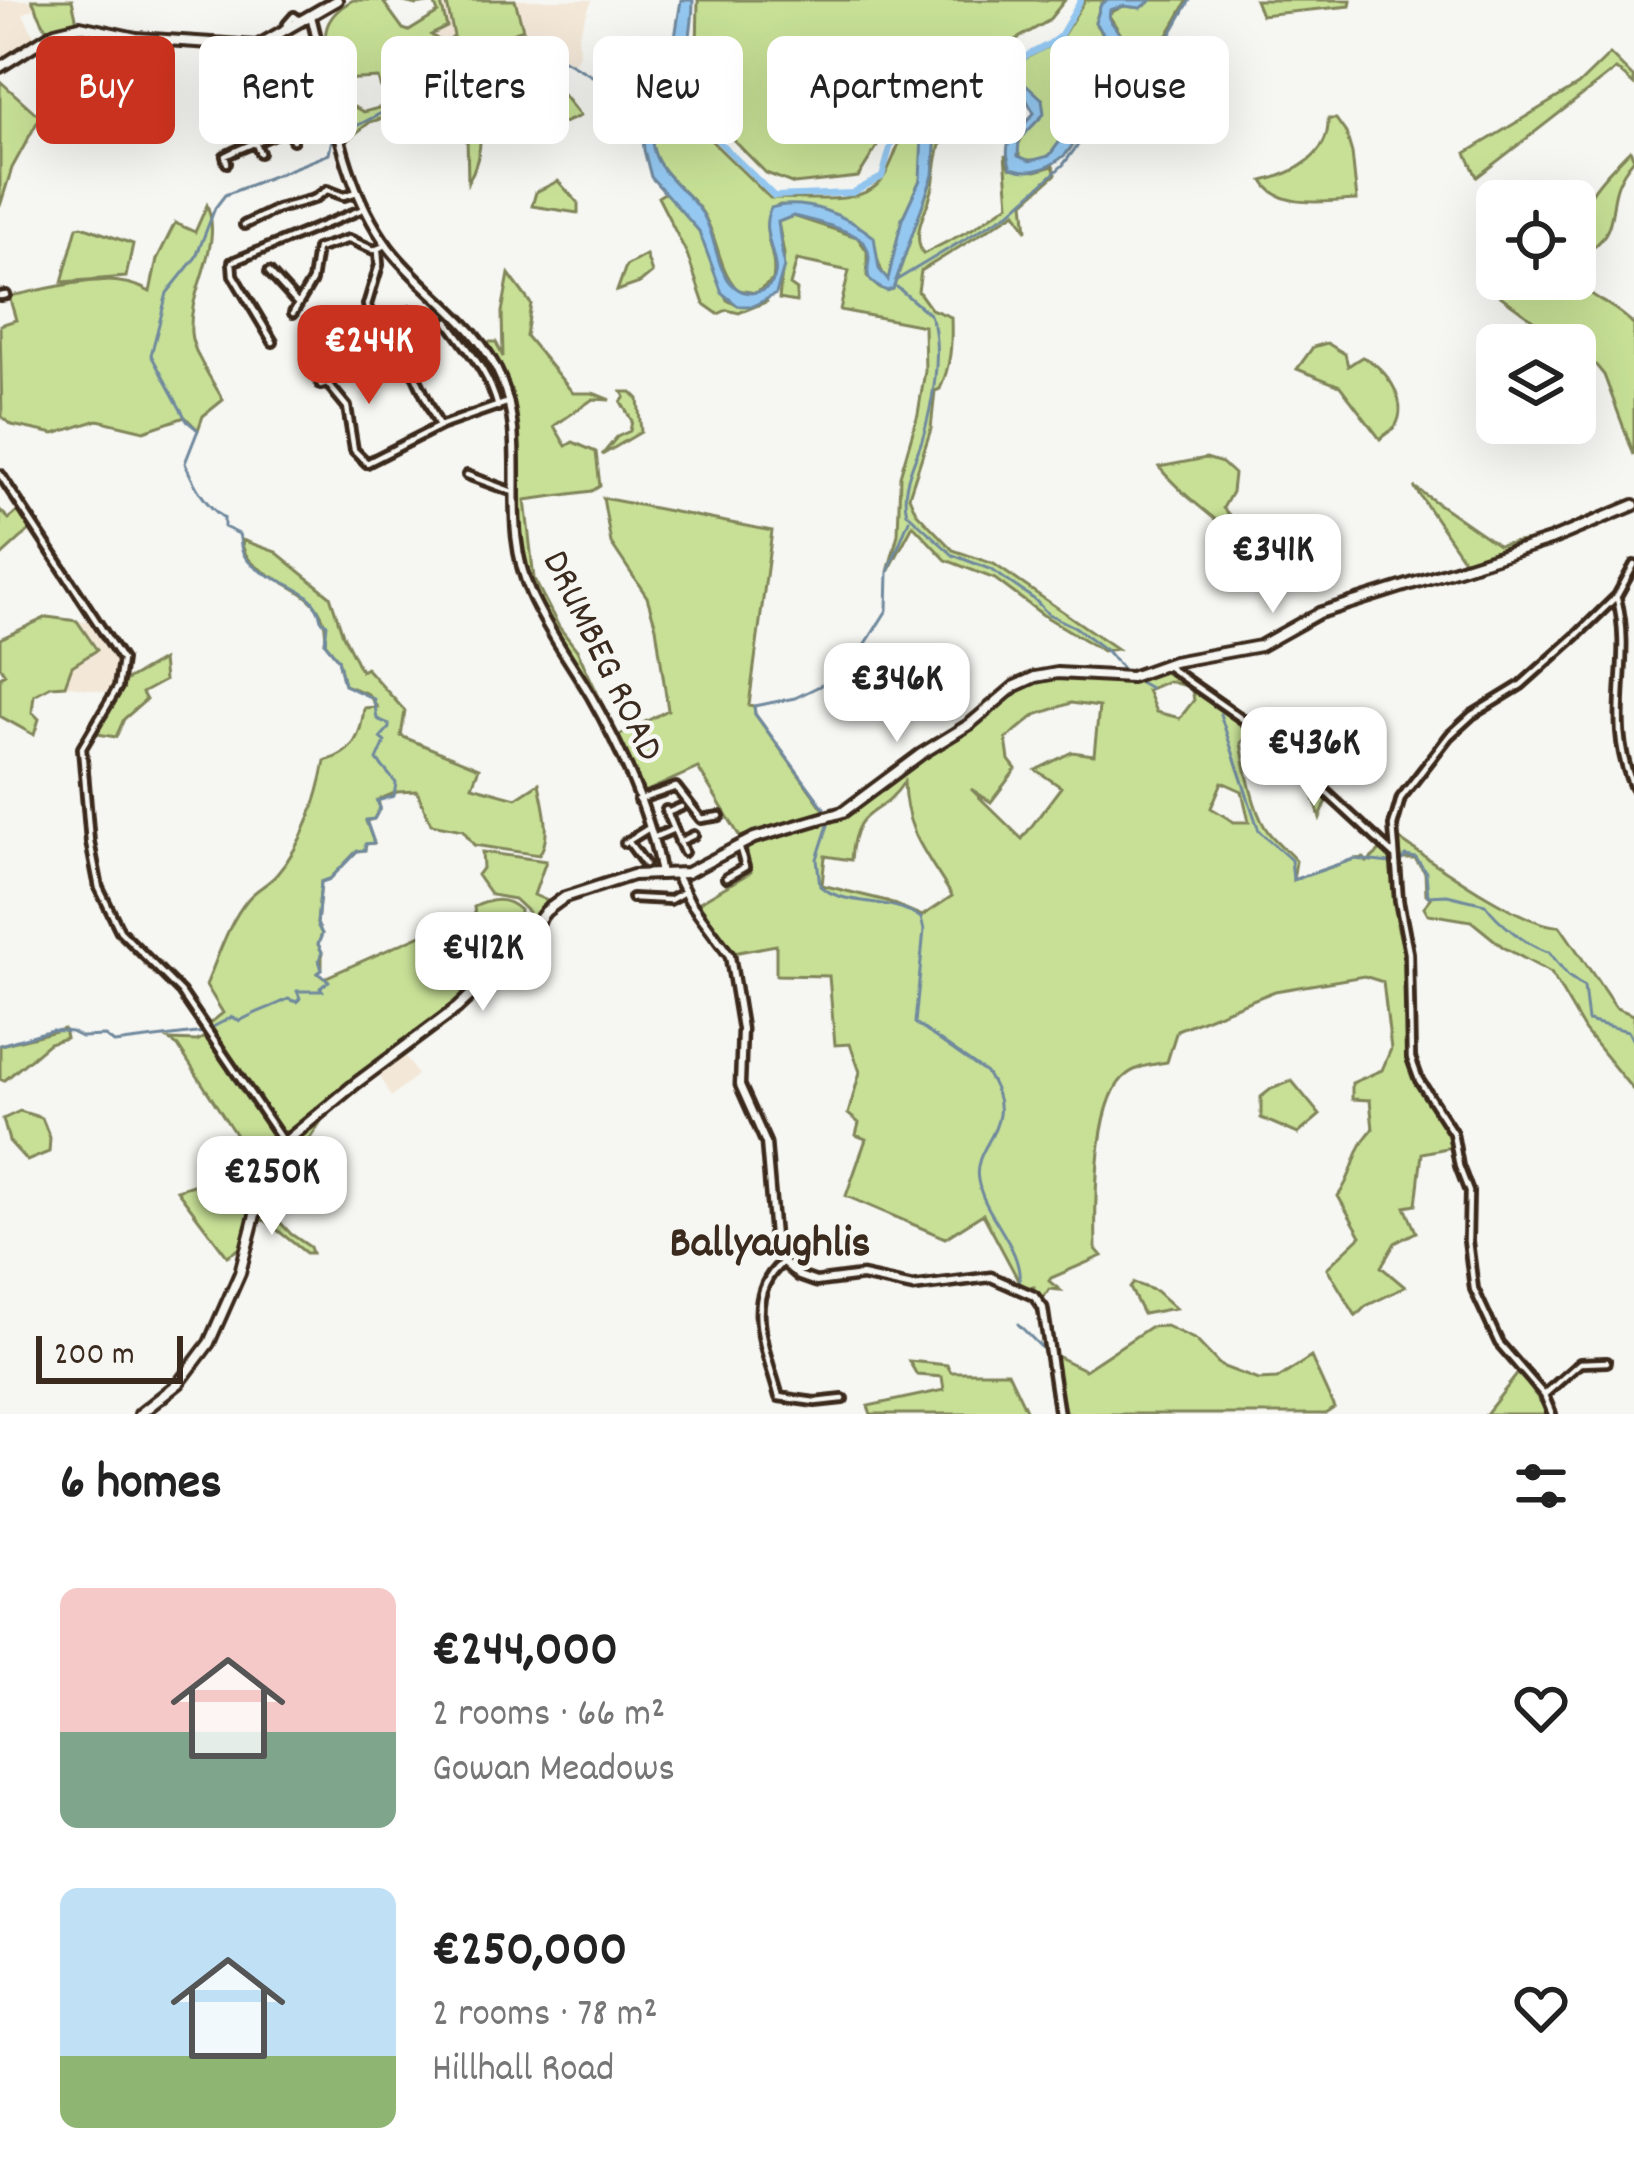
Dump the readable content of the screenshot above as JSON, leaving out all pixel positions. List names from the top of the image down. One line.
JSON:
{"streets":{"street":["DRUMBEG ROAD"]},"districts":["Ballyaughlis"],"scale_bar":"200 m","page":{"chip":["Buy","Rent","Filters","New","Apartment","House"],"price":["€244K","€341K","€346K","€436K","€412K","€250K"],"scale":"200 m","heading":"6 homes","list":[{"name":"€244,000","note":"2 rooms · 66 m² · Gowan Meadows"},{"name":"€250,000","note":"2 rooms · 78 m² · Hillhall Road"}]}}
